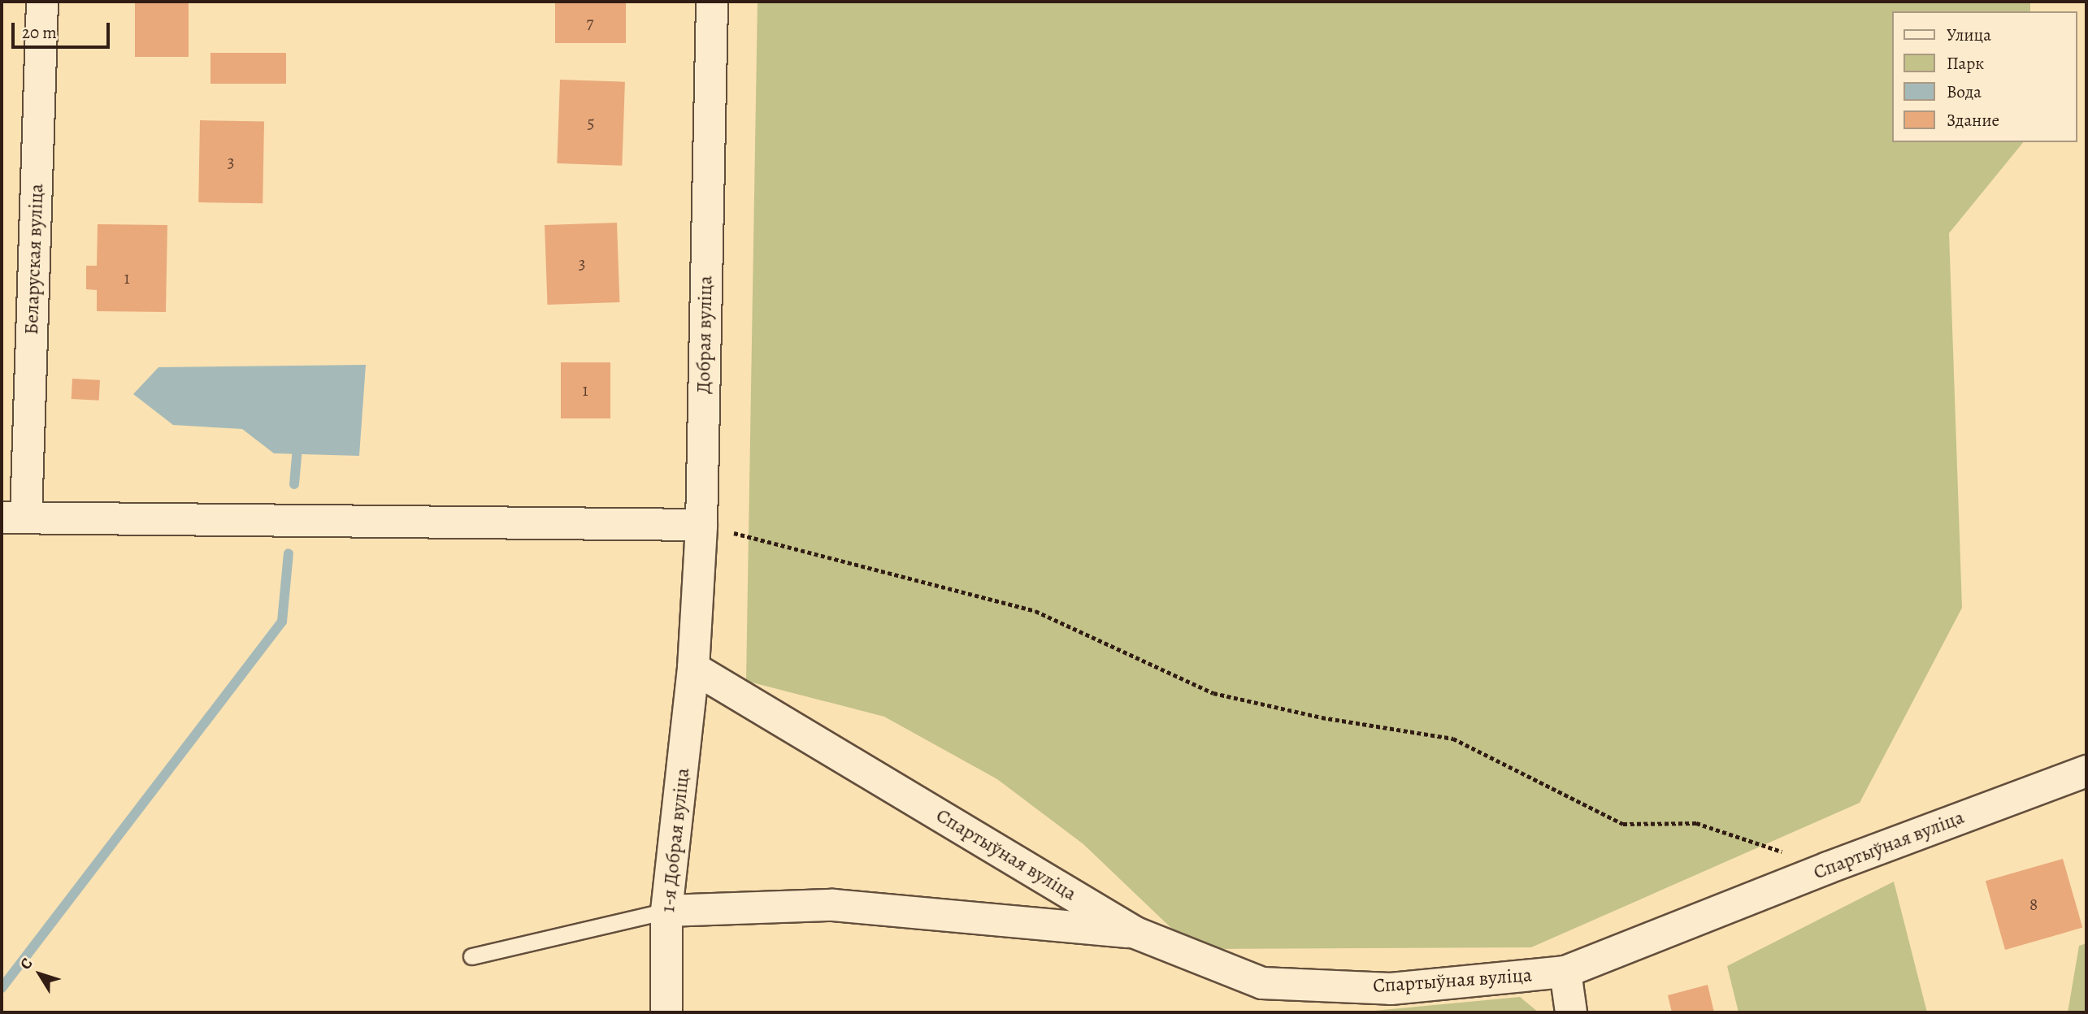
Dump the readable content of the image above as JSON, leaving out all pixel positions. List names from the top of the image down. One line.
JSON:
{"streets":{"street":["Беларуская вуліца","Добрая вуліца","1-я Добрая вуліца","Спартыўная вуліца"]},"crossings":[["Добрая вуліца","1-я Добрая вуліца"],["Добрая вуліца","Спартыўная вуліца"],["1-я Добрая вуліца","Спартыўная вуліца"]],"house_numbers":["7","5","3","3","1","1","8"],"legend":["Улица","Парк","Вода","Здание"],"scale_bar":"20 m","north":"top left"}
